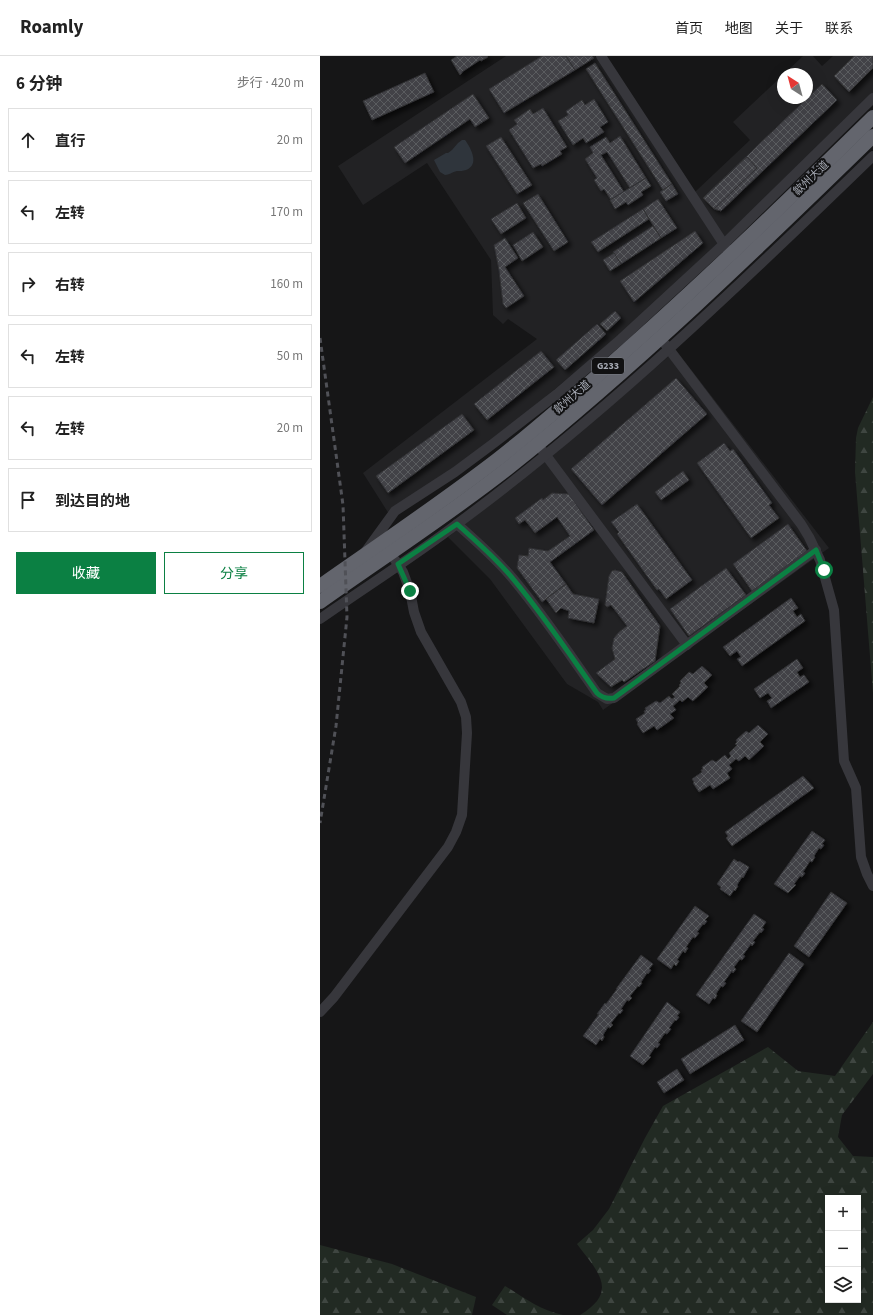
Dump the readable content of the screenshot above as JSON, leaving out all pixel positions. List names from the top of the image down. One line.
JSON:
{"streets":{"highway":["歙州大道","G233"]},"north":"top left","page":{"header":"Roamly","nav":["首页","地图","关于","联系"],"heading":["6 分钟","步行 · 420 m"],"list":[["直行","20 m"],["左转","170 m"],["右转","160 m"],["左转","50 m"],["左转","20 m"],"到达目的地"],"buttons":["收藏","分享"],"map_buttons":["+","−"]}}
